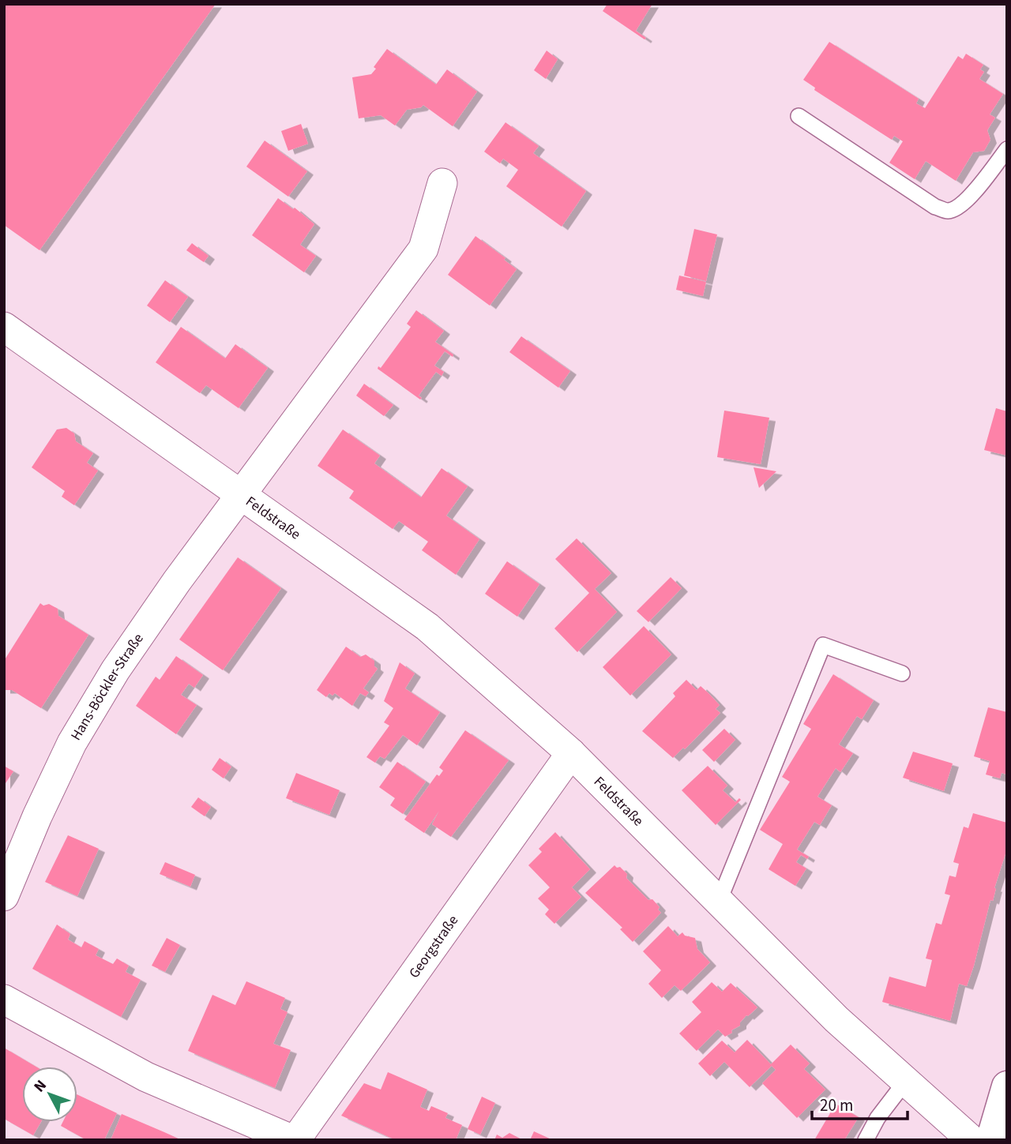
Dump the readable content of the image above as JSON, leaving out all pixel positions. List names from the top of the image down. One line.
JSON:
{"streets":{"street":["Feldstraße","Hans-Böckler-Straße","Georgstraße"]},"crossings":[["Feldstraße","Hans-Böckler-Straße"],["Feldstraße","Georgstraße"]],"scale_bar":"20 m","north":"top left"}
